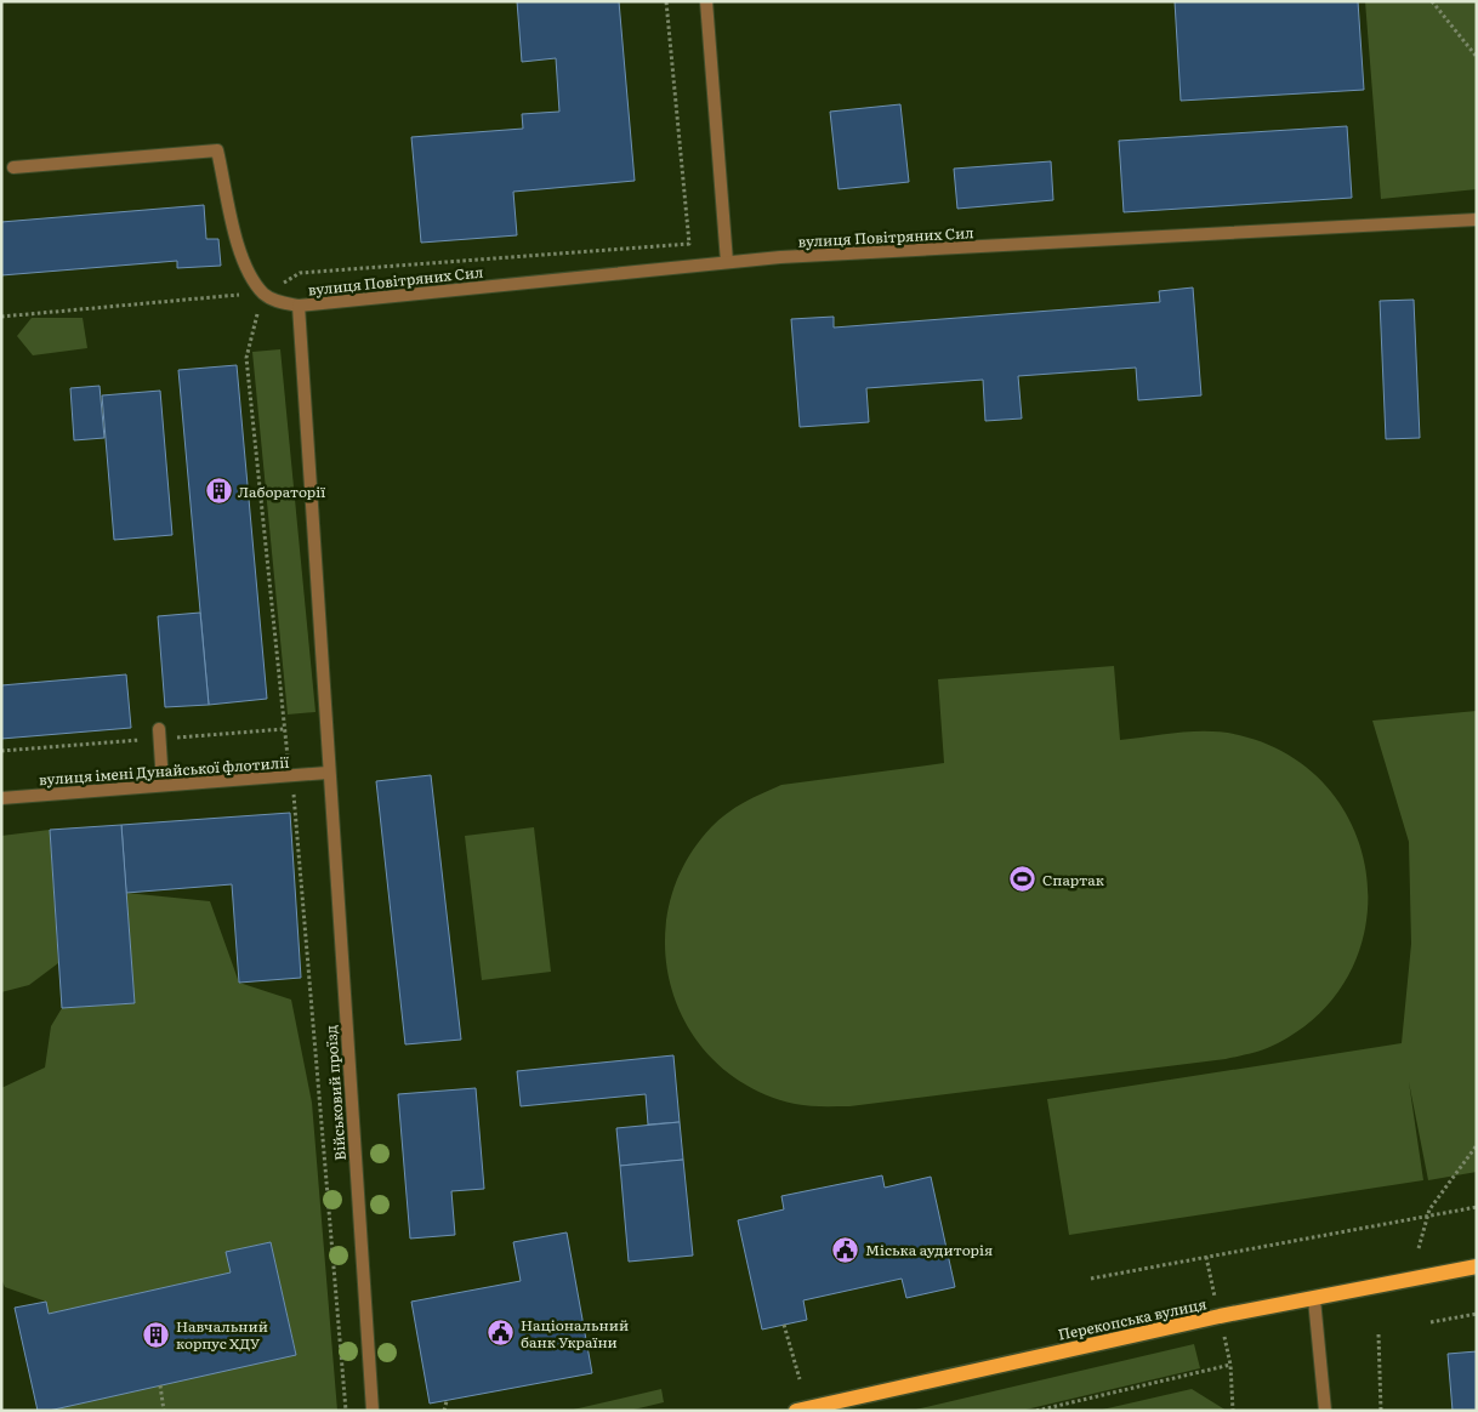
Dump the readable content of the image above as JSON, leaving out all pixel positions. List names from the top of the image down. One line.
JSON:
{"streets":{"main road":["Перекопська вулиця"],"street":["вулиця Повітряних Сил","вулиця імені Дунайської флотилії","Військовий проїзд"]},"crossings":[["вулиця Повітряних Сил","Військовий проїзд"],["вулиця імені Дунайської флотилії","Військовий проїзд"]],"places":{"building":["Лабораторії","Навчальний корпус ХДУ"],"sports":["Спартак"],"public building":["Міська аудиторія","Національний банк України"]}}
